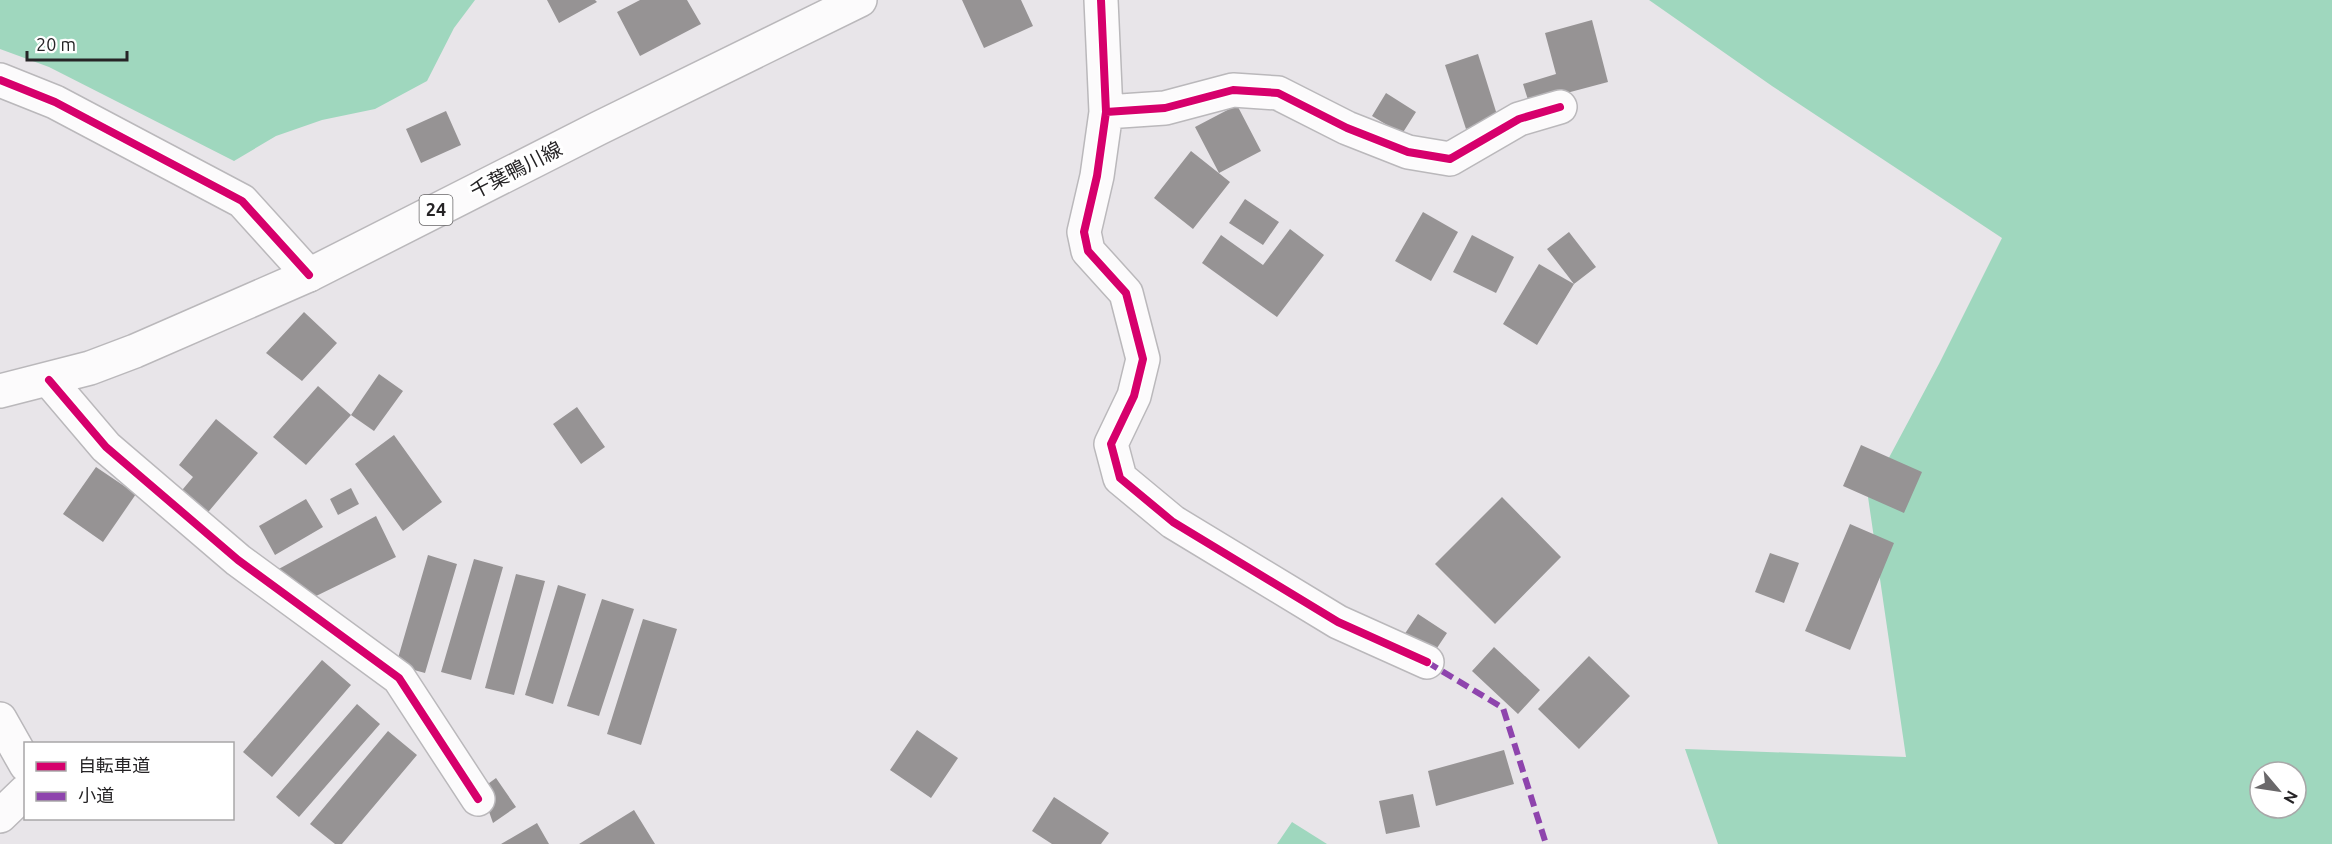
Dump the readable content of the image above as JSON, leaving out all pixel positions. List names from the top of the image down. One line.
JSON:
{"streets":{"street":["千葉鴨川線","24"]},"legend":["自転車道","小道"],"scale_bar":"20 m","north":"bottom right"}
